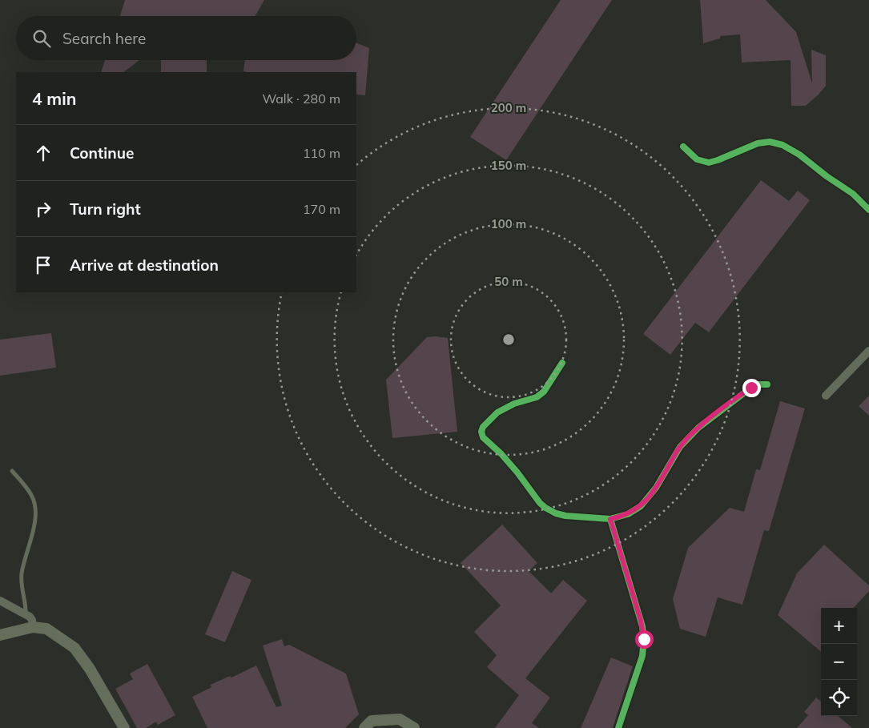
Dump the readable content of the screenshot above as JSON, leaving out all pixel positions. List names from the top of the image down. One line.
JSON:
{"page":{"search":"Search here","heading":["4 min","Walk · 280 m"],"list":[["Continue","110 m"],["Turn right","170 m"],"Arrive at destination"],"map_buttons":["+","−"]},"rings":["200 m","150 m","100 m","50 m"]}
